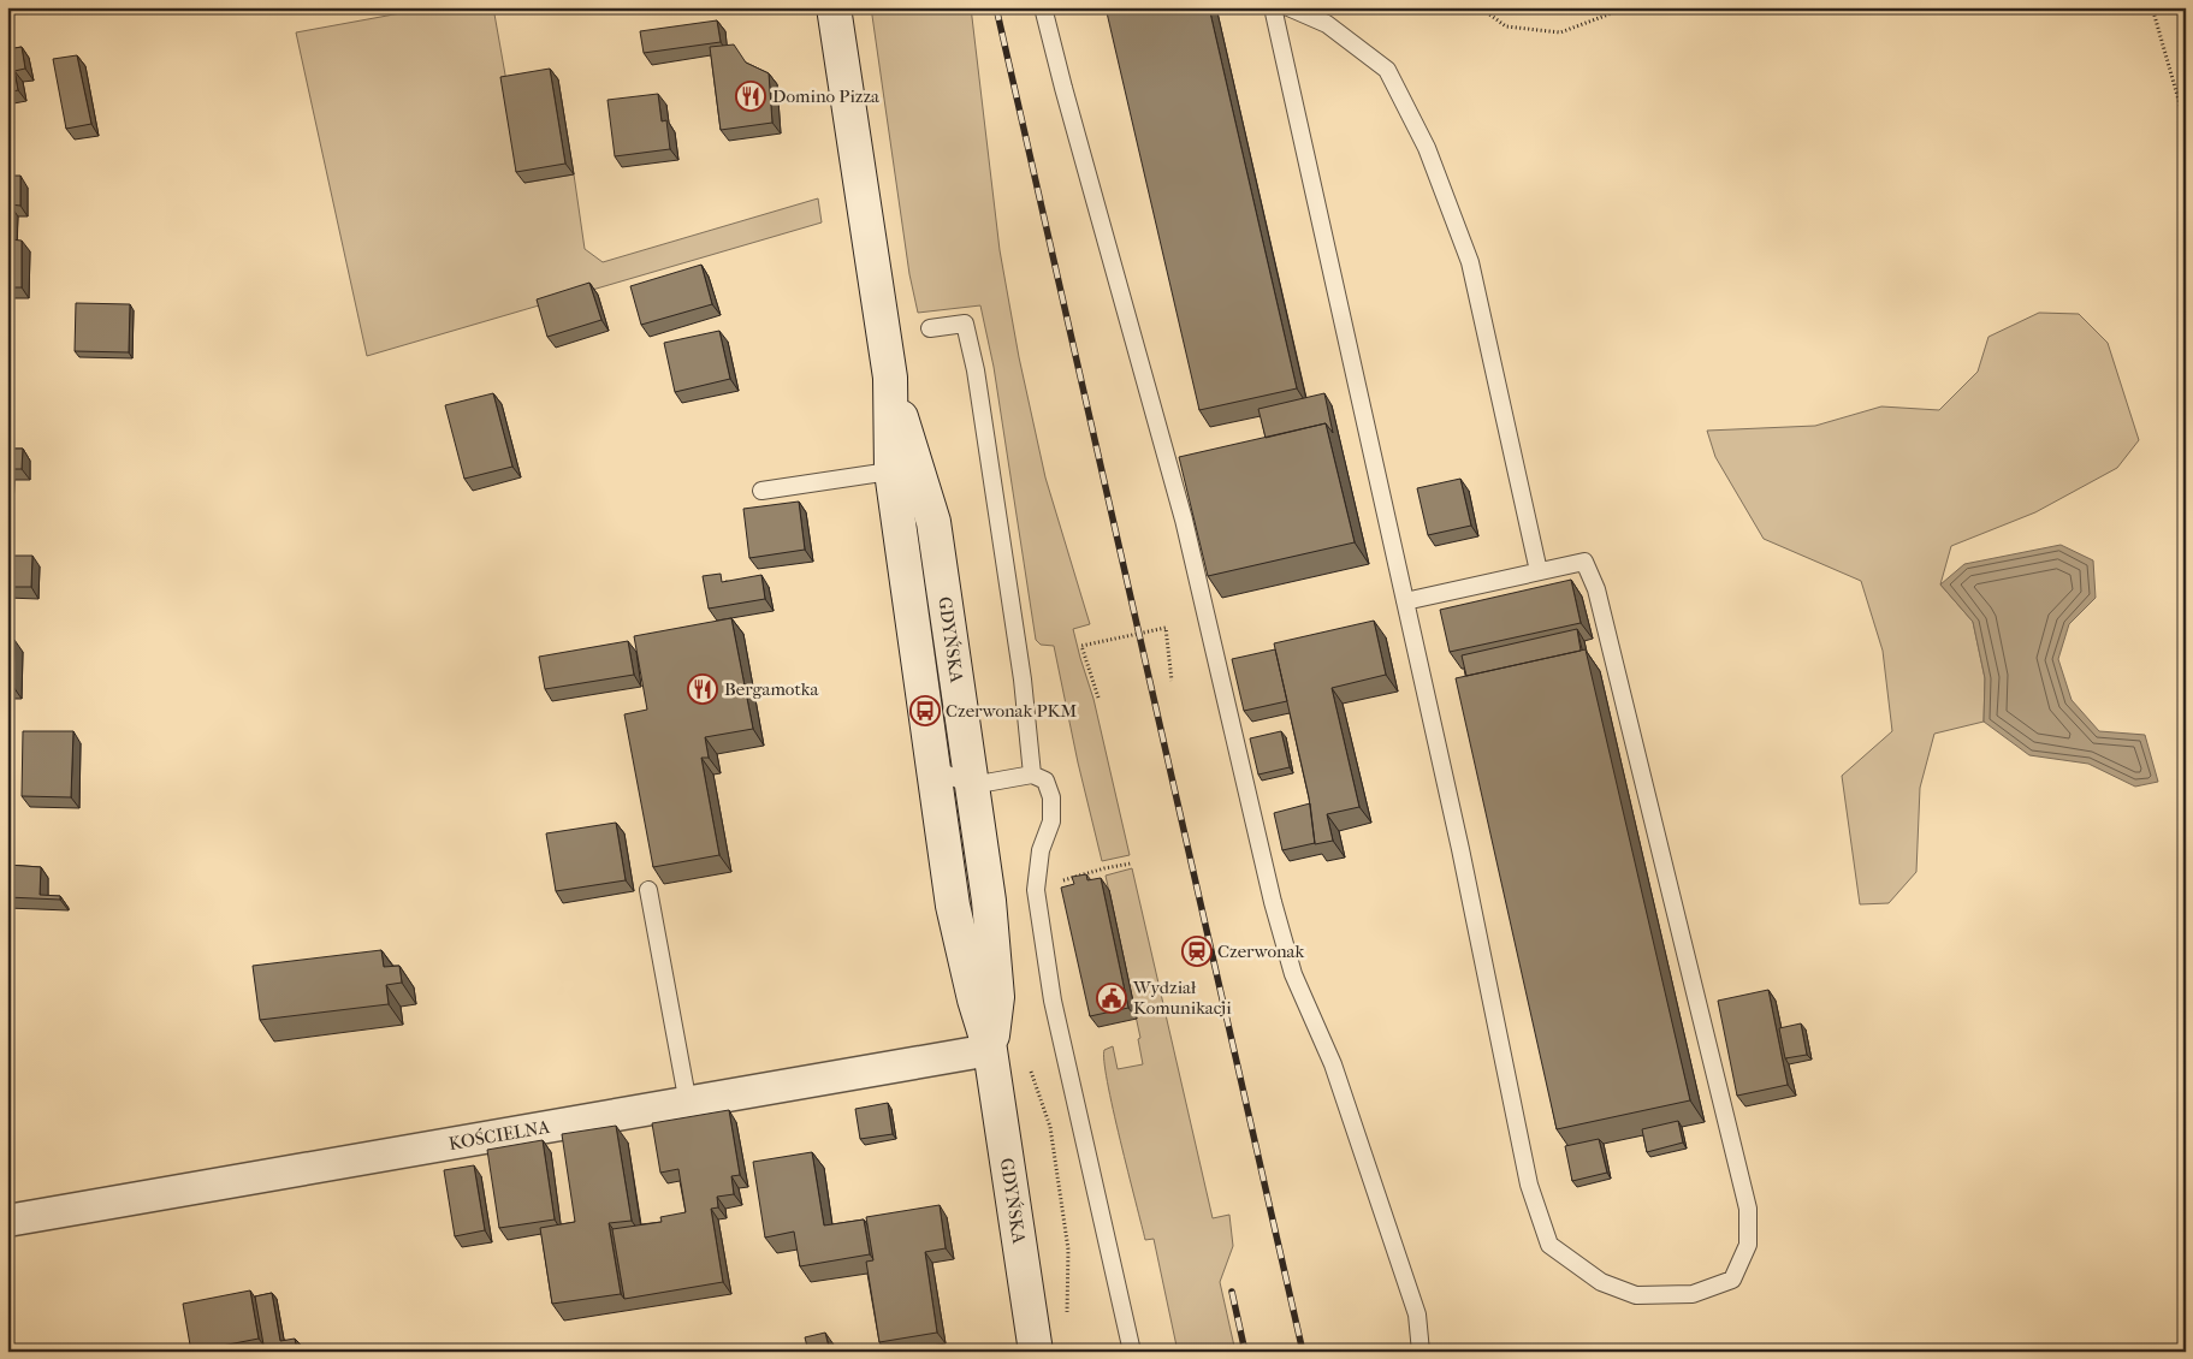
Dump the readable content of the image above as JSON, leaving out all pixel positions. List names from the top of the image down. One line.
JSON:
{"streets":{"main road":["GDYŃSKA"],"street":["KOŚCIELNA"]},"crossings":[["GDYŃSKA","KOŚCIELNA"]],"places":{"restaurant":["Domino Pizza","Bergamotka"],"bus stop":["Czerwonak PKM"],"station":["Czerwonak"],"public building":["Wydział Komunikacji"]}}
